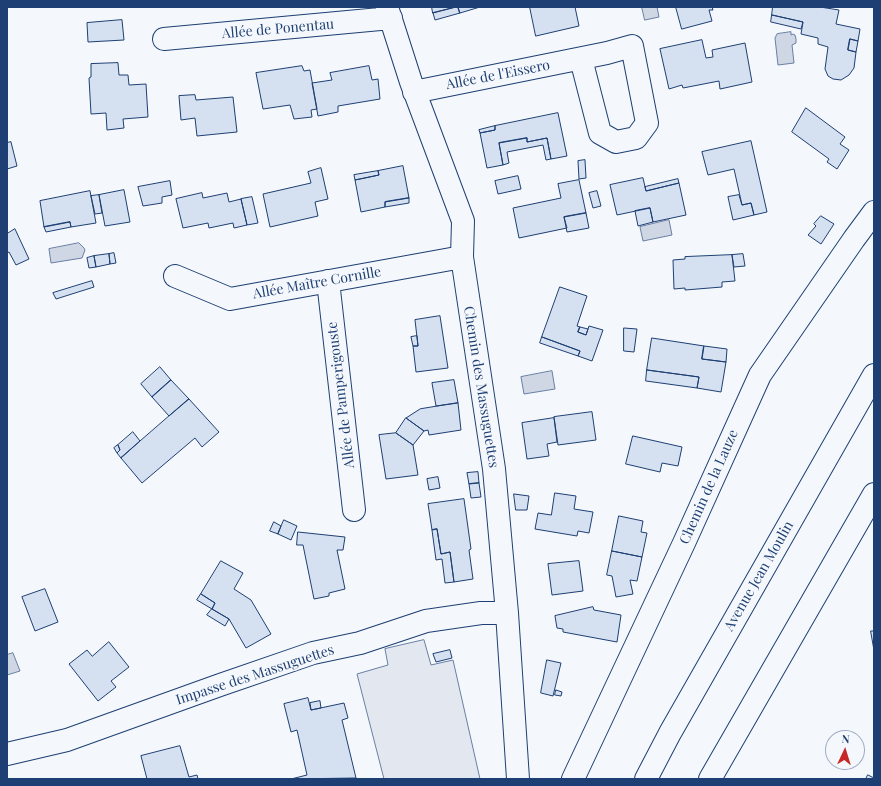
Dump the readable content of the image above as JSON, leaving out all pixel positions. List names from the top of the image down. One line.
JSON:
{"streets":{"street":["Allée de Ponentau","Allée de l'Eissero","Allée Maître Cornille","Chemin des Massuguettes","Allée de Pamperigouste","Chemin de la Lauze","Avenue Jean Moulin","Impasse des Massuguettes"]},"crossings":[["Allée de Ponentau","Chemin des Massuguettes"],["Allée de l'Eissero","Chemin des Massuguettes"],["Allée Maître Cornille","Chemin des Massuguettes"],["Allée Maître Cornille","Allée de Pamperigouste"],["Chemin des Massuguettes","Impasse des Massuguettes"]],"north":"top"}
